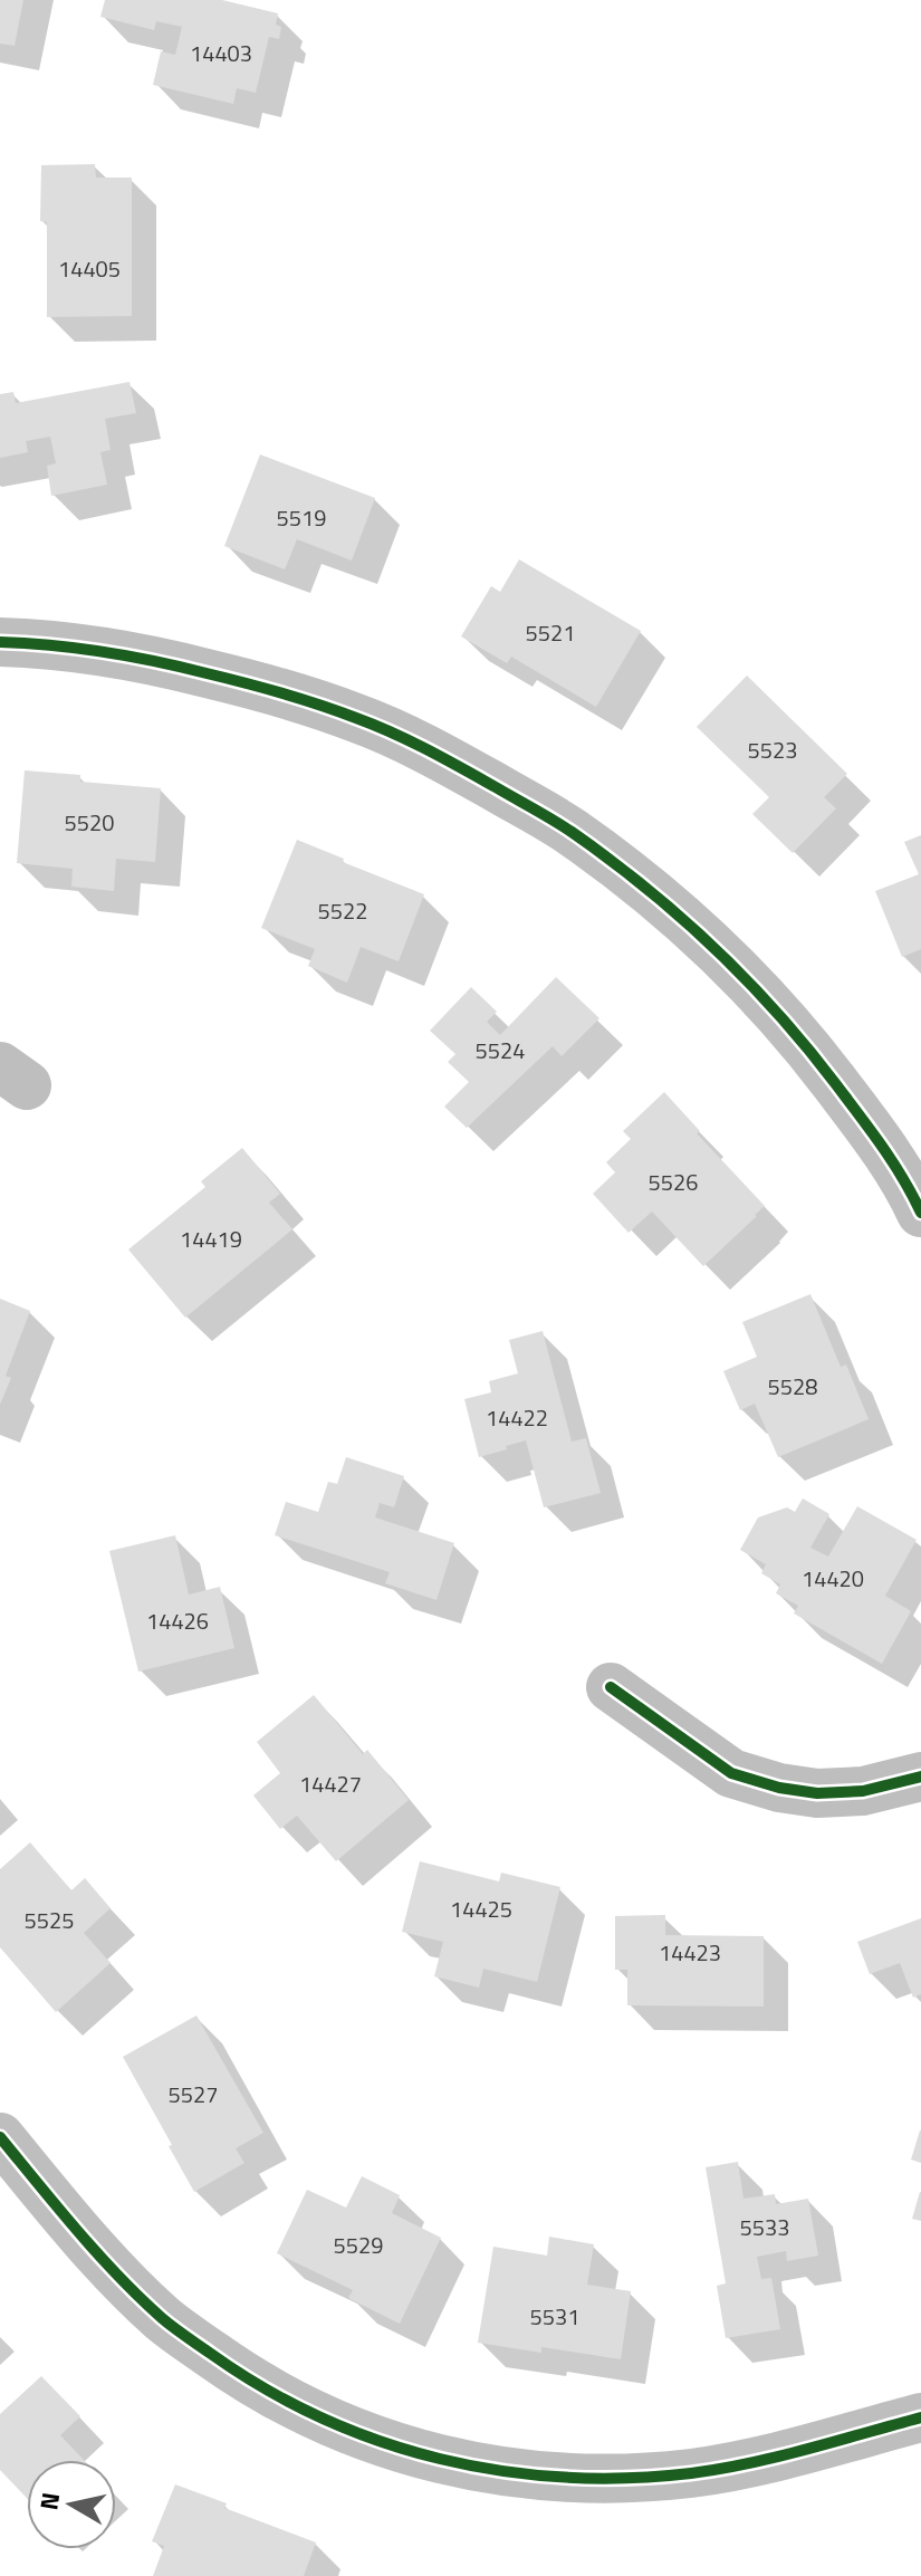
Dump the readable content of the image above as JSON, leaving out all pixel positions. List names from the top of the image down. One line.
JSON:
{"house_numbers":["14403","14405","5519","5521","5523","5520","5522","5524","5526","14419","5528","14422","14420","14426","14427","14425","5525","14423","5527","5533","5529","5531"],"north":"left"}
